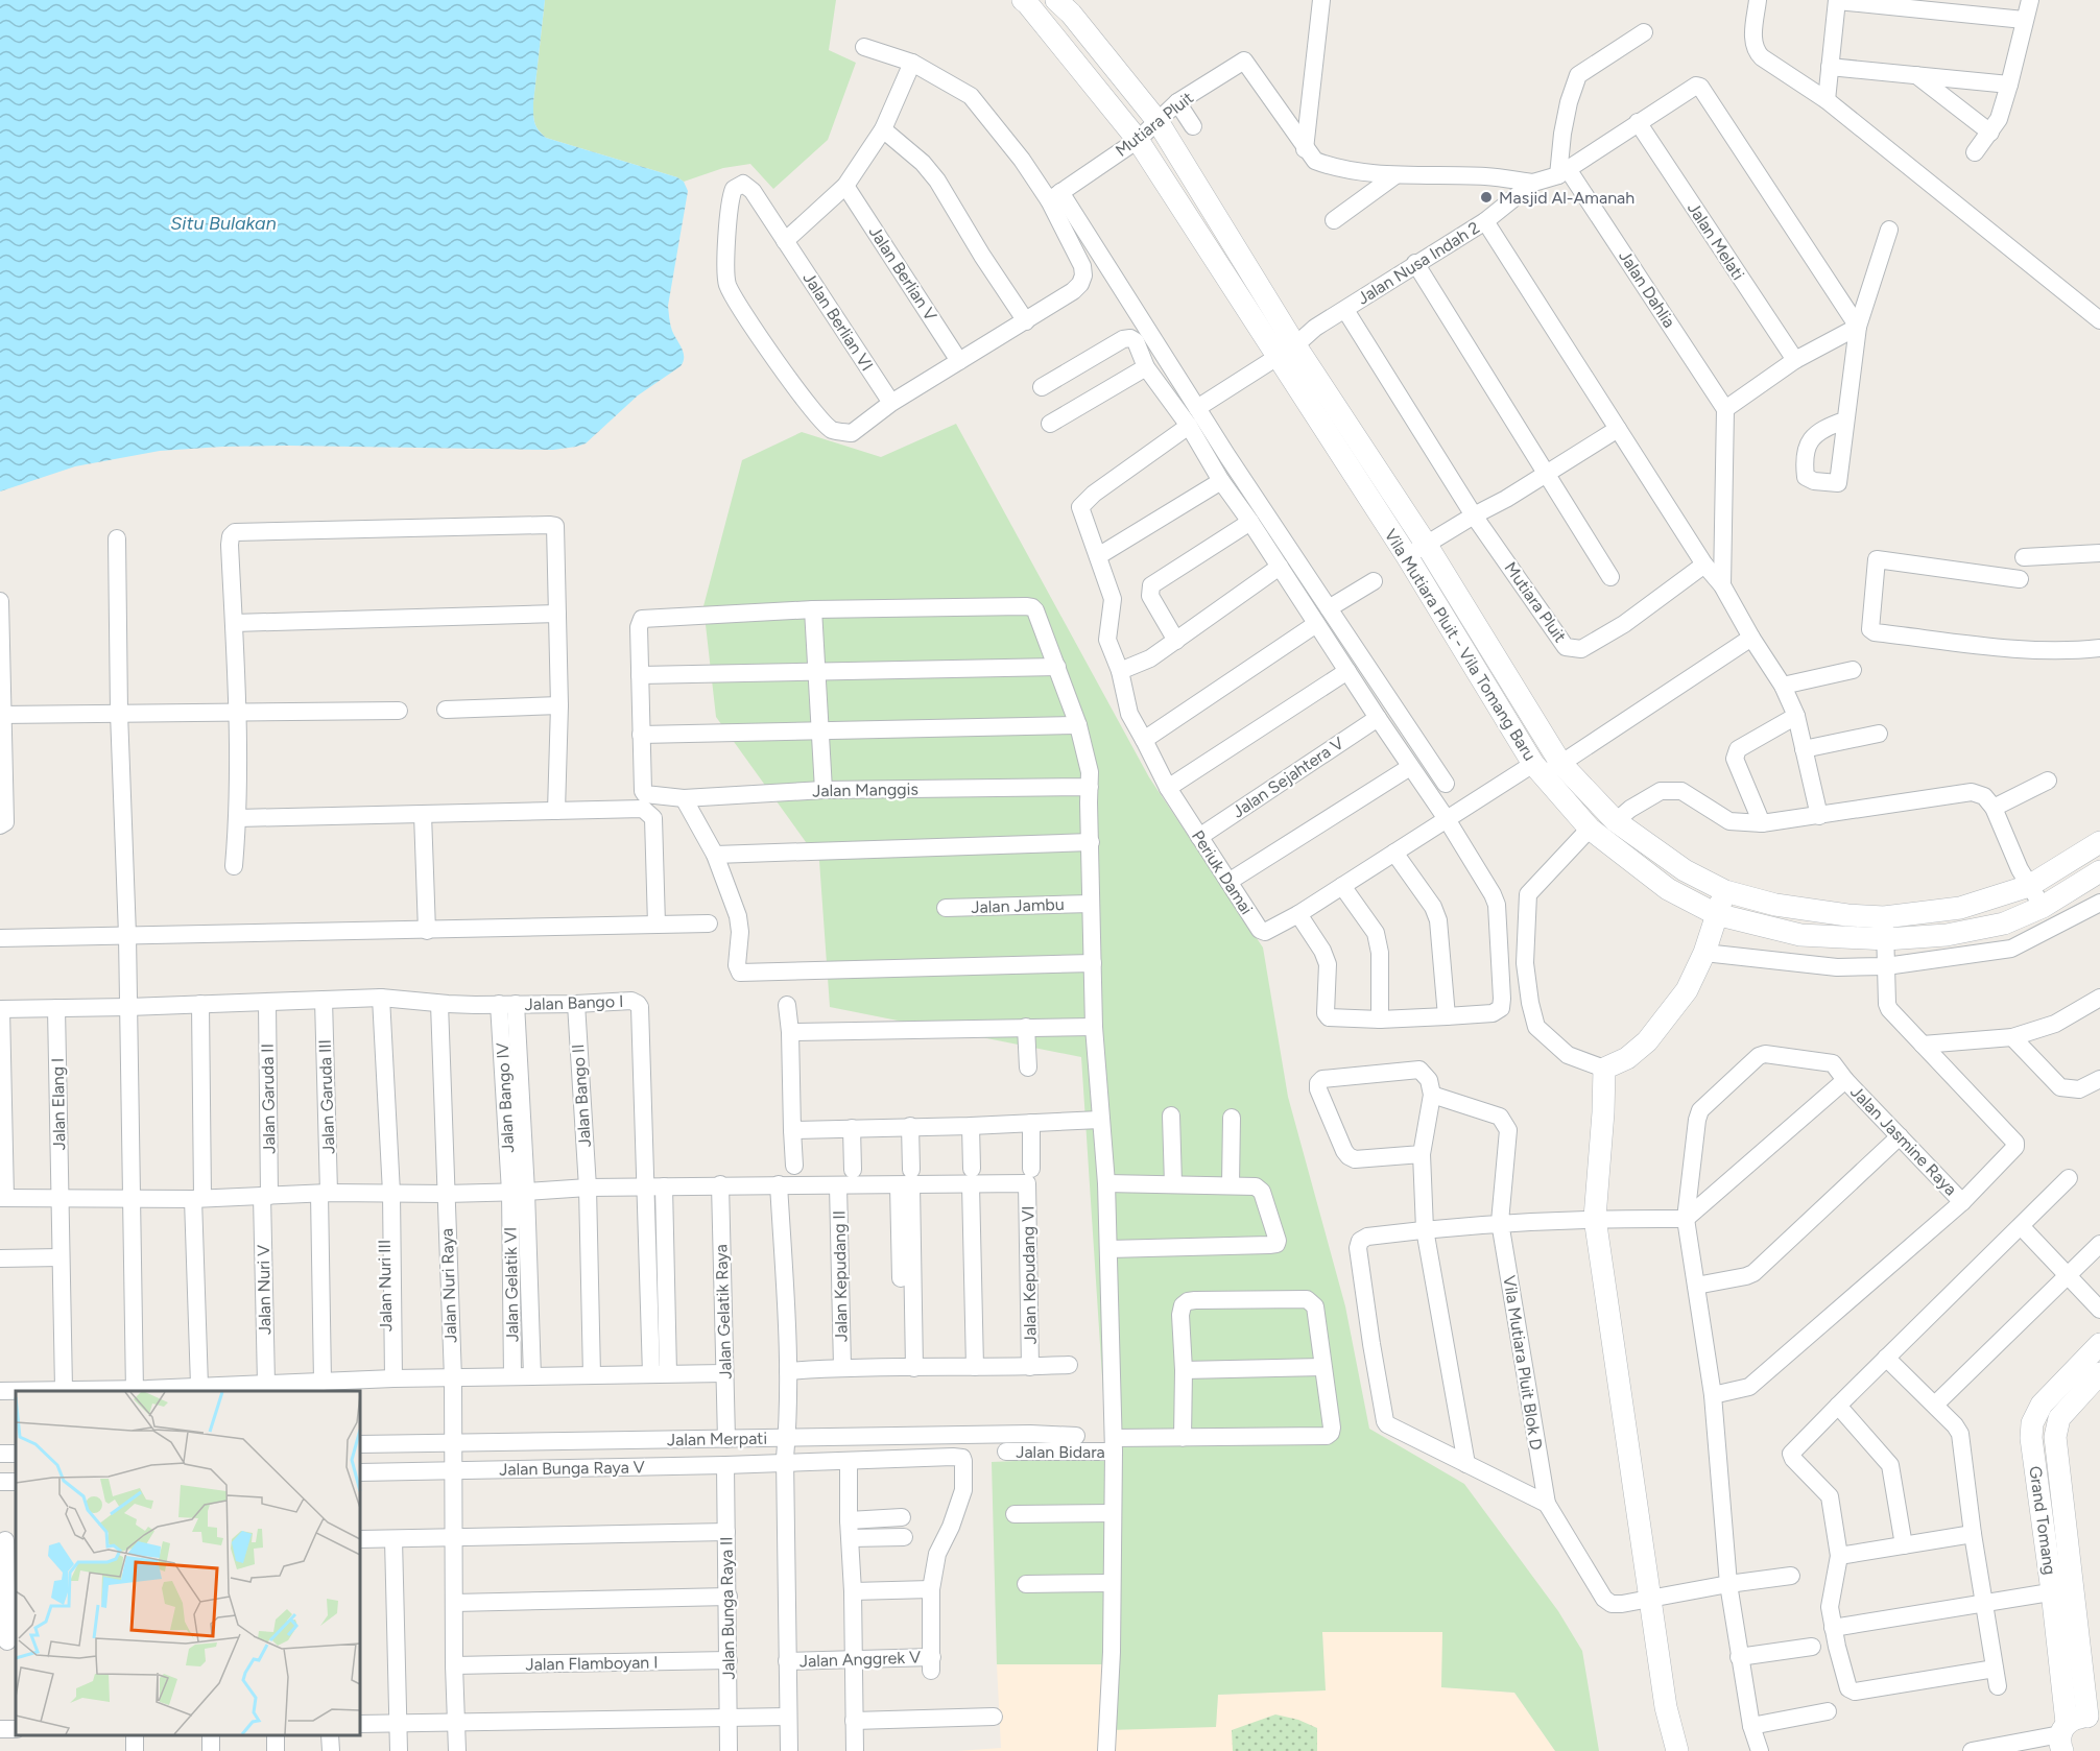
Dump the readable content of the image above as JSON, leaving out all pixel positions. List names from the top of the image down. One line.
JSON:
{"streets":{"street":["Mutiara Pluit","Jalan Melati","Jalan Nusa Indah 2","Jalan Berlian V","Jalan Dahlia","Jalan Berlian VI","Vila Mutiara Pluit - Vila Tomang Baru","Jalan Sejahtera V","Jalan Manggis","Periuk Damai","Jalan Jambu","Jalan Bango I","Jalan Bango II","Jalan Garuda III","Jalan Bango IV","Jalan Garuda II","Jalan Elang I","Jalan Jasmine Raya","Jalan Kepudang VI","Jalan Kepudang II","Jalan Gelatik VI","Jalan Nuri III","Jalan Nuri Raya","Jalan Gelatik Raya","Vila Mutiara Pluit Blok D","Jalan Merpati","Jalan Bidara","Jalan Bunga Raya V","Grand Tomang","Jalan Bunga Raya II","Jalan Anggrek V","Jalan Flamboyan I"]},"crossings":[["Mutiara Pluit","Jalan Nusa Indah 2"],["Mutiara Pluit","Vila Mutiara Pluit - Vila Tomang Baru"],["Jalan Melati","Jalan Nusa Indah 2"],["Jalan Nusa Indah 2","Jalan Dahlia"],["Jalan Nusa Indah 2","Vila Mutiara Pluit - Vila Tomang Baru"],["Vila Mutiara Pluit - Vila Tomang Baru","Periuk Damai"],["Jalan Sejahtera V","Periuk Damai"],["Jalan Bango I","Jalan Bango II"],["Jalan Bango I","Jalan Garuda III"],["Jalan Bango I","Jalan Bango IV"],["Jalan Bango I","Jalan Garuda II"],["Jalan Bango I","Jalan Elang I"],["Jalan Bango I","Jalan Nuri III"],["Jalan Bango I","Jalan Nuri Raya"],["Jalan Bango IV","Jalan Gelatik VI"],["Jalan Jasmine Raya","Vila Mutiara Pluit Blok D"],["Jalan Nuri Raya","Jalan Merpati"],["Jalan Nuri Raya","Jalan Bunga Raya V"],["Jalan Nuri Raya","Jalan Flamboyan I"],["Jalan Gelatik Raya","Jalan Merpati"],["Jalan Bunga Raya V","Jalan Bunga Raya II"],["Jalan Bunga Raya V","Jalan Anggrek V"],["Jalan Bunga Raya II","Jalan Flamboyan I"]],"water":["Situ Bulakan"],"places":["Masjid Al-Amanah"]}
